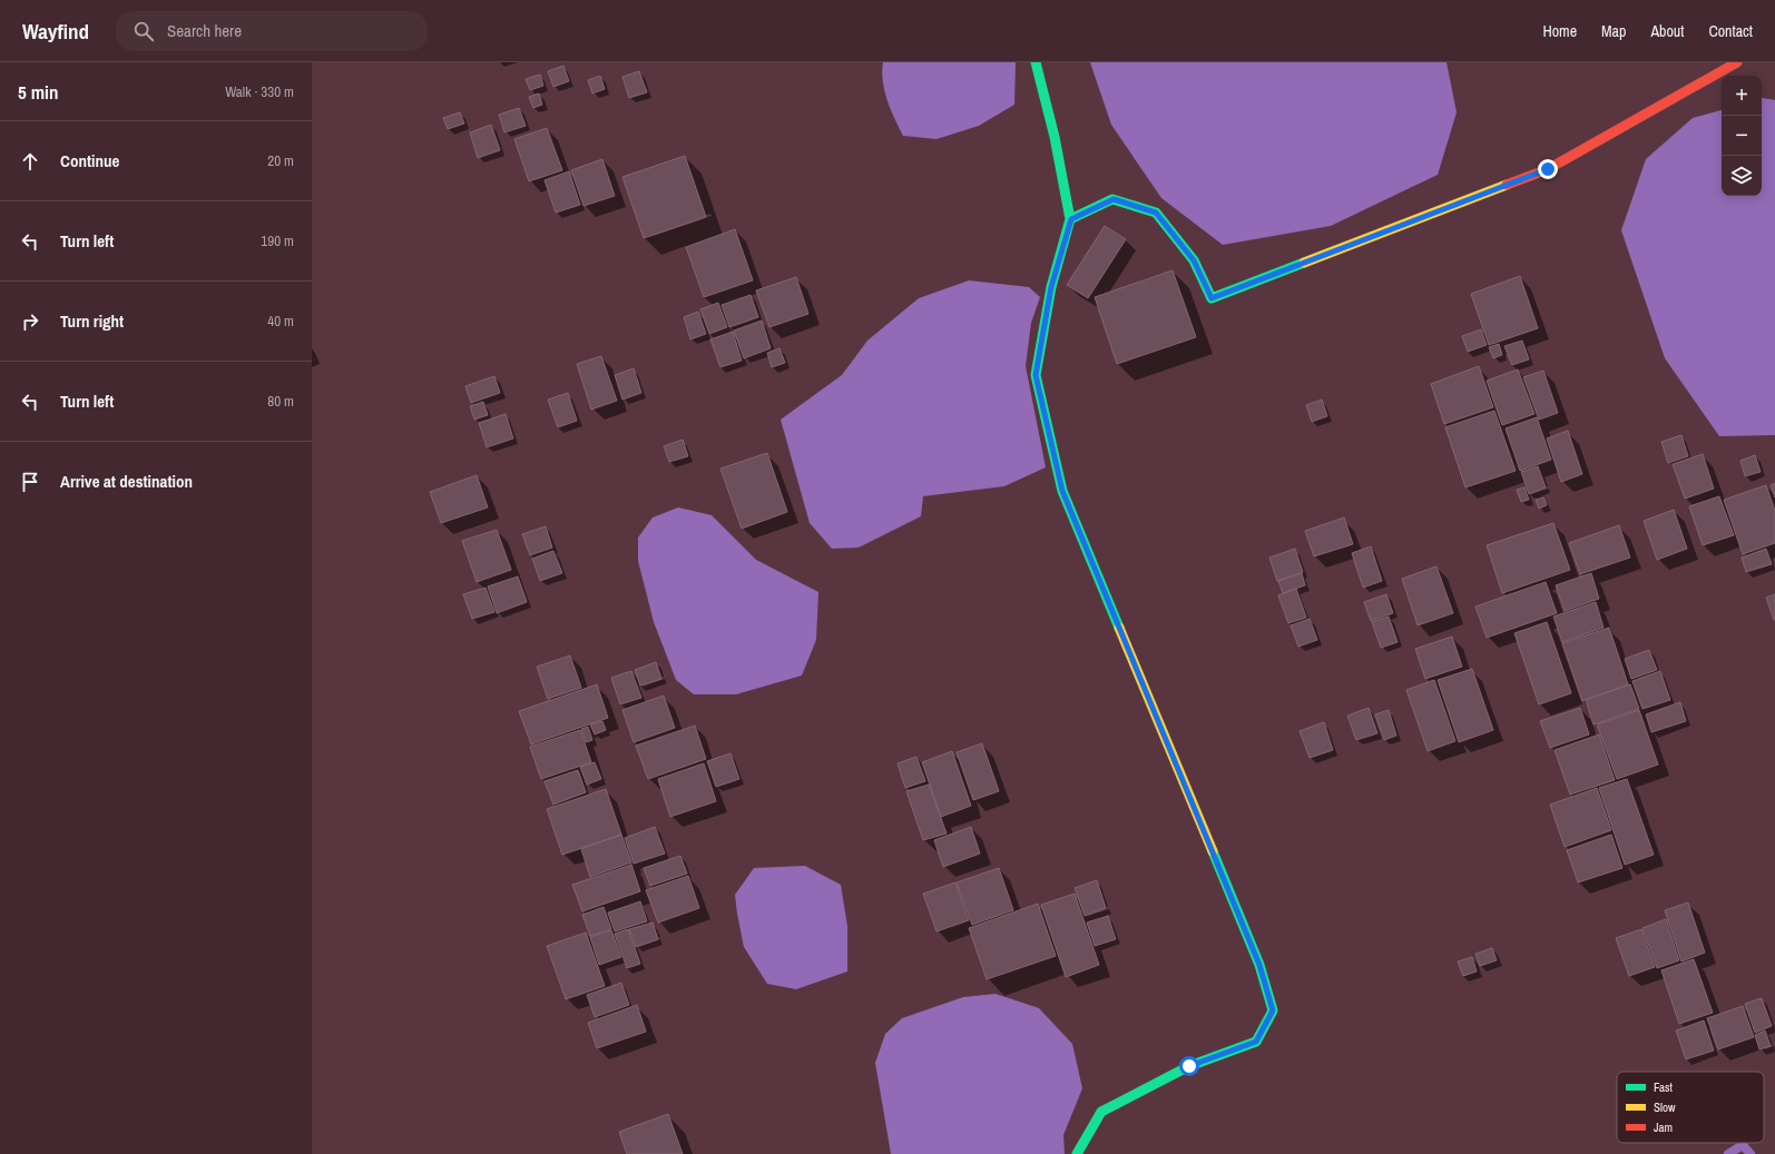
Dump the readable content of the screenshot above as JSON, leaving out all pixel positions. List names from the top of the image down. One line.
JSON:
{"legend":["Fast","Slow","Jam"],"page":{"header":"Wayfind","search":"Search here","nav":["Home","Map","About","Contact"],"heading":["5 min","Walk · 330 m"],"map_buttons":["+","−"],"list":[["Continue","20 m"],["Turn left","190 m"],["Turn right","40 m"],["Turn left","80 m"],"Arrive at destination"]}}
